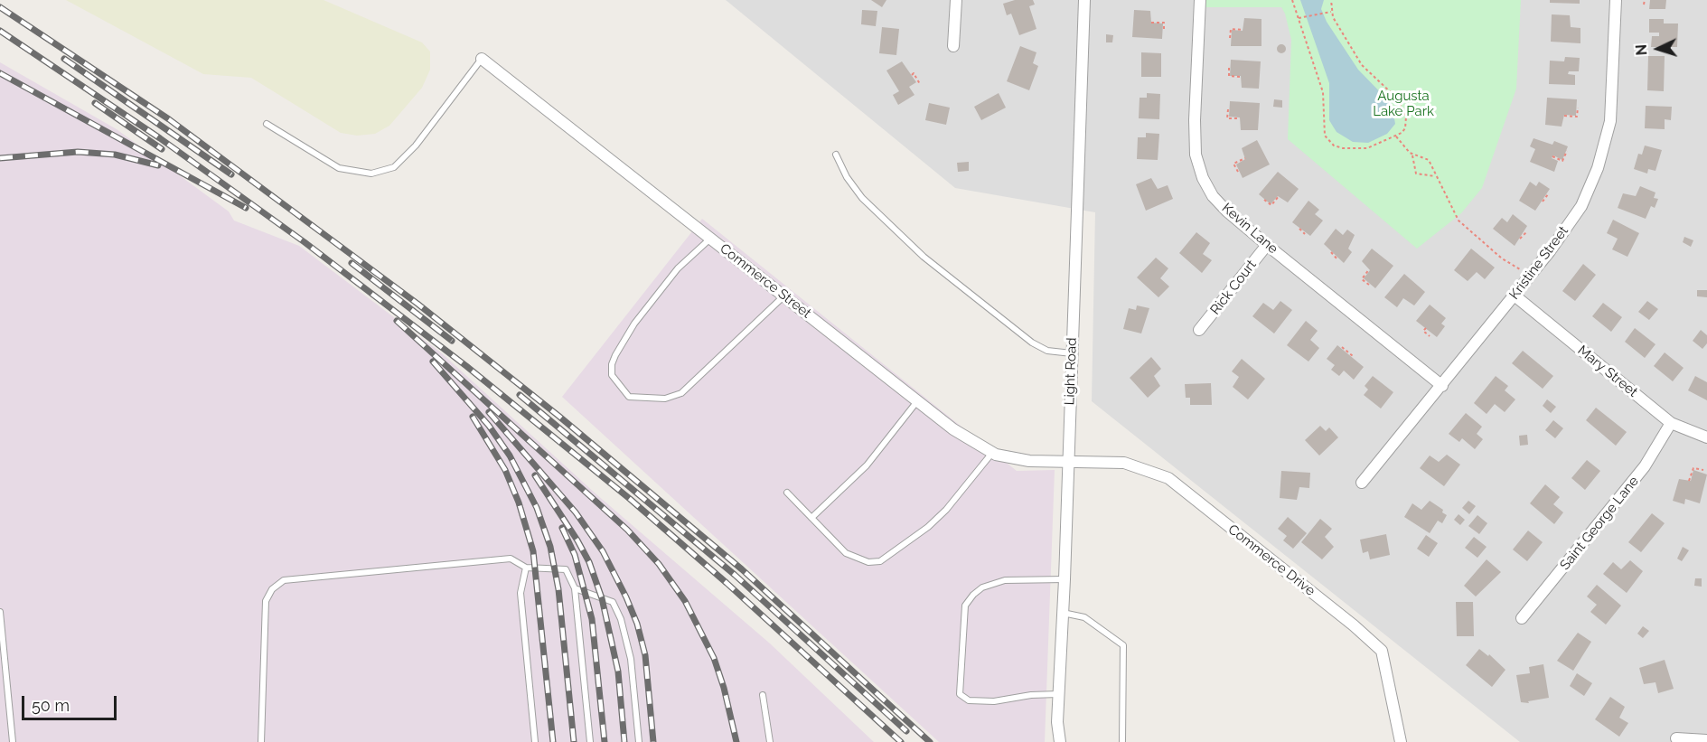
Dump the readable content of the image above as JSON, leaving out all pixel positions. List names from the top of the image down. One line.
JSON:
{"streets":{"street":["Kevin Lane","Kristine Street","Commerce Street","Rick Court","Light Road","Mary Street","Saint George Lane","Commerce Drive"]},"crossings":[["Kevin Lane","Kristine Street"],["Kevin Lane","Rick Court"],["Kristine Street","Mary Street"],["Commerce Street","Light Road"],["Commerce Street","Commerce Drive"],["Light Road","Commerce Drive"],["Mary Street","Saint George Lane"]],"parks":["Augusta Lake Park"],"scale_bar":"50 m","north":"left"}
